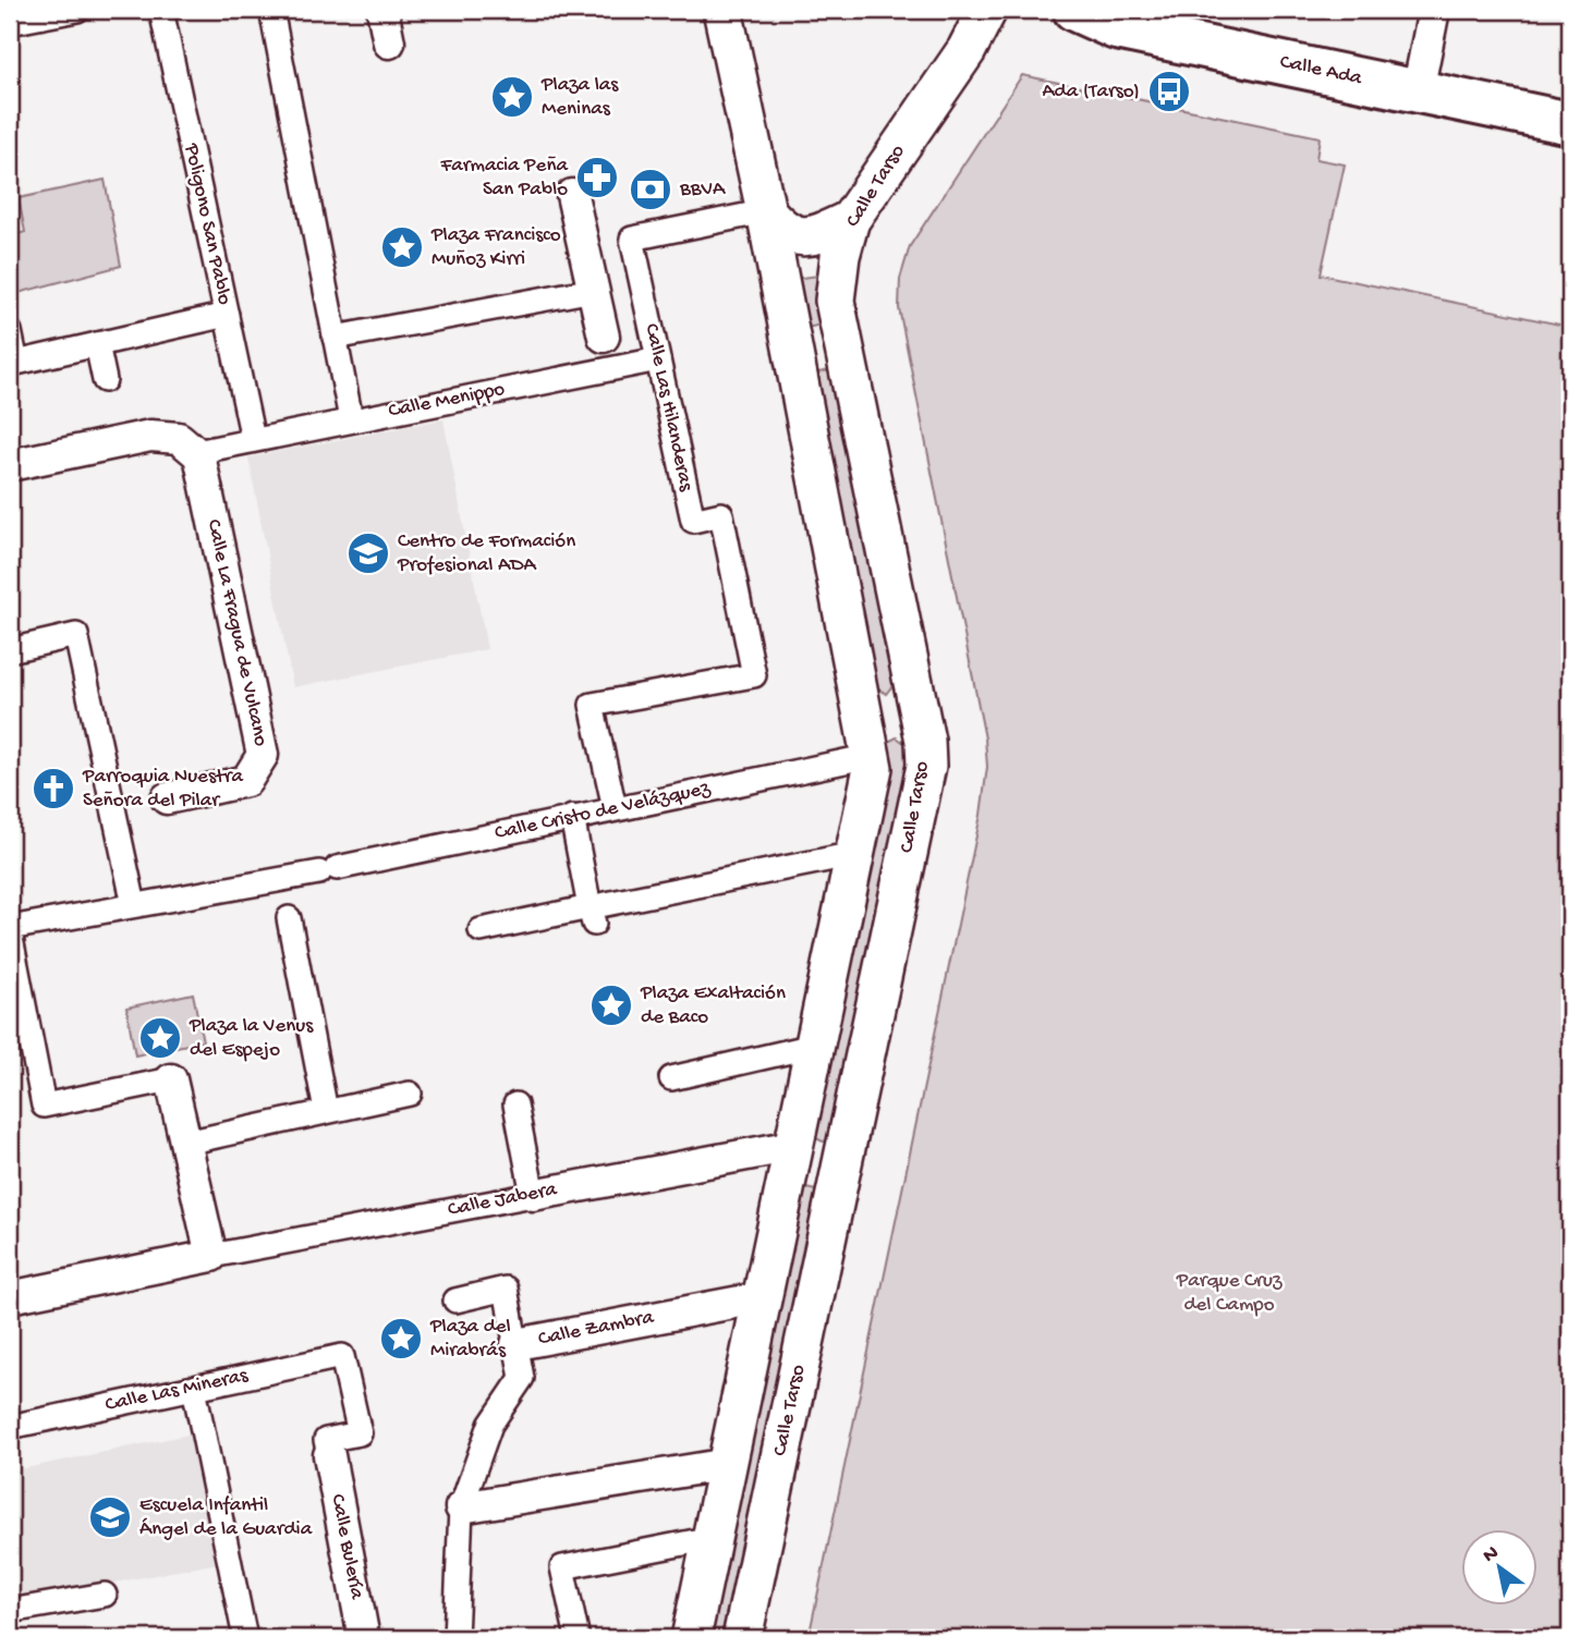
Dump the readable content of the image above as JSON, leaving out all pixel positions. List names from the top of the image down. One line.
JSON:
{"streets":{"main road":["Calle Ada"],"street":["Calle Tarso","Poligono San Pablo","Calle Menippo","Calle Las Hilanderas","Calle La Fragua de Vulcano","Calle Cristo de Velázquez","Calle Jabera","Calle Zambra","Calle Las Mineras","Calle Bulería"]},"crossings":[["Poligono San Pablo","Calle Menippo"],["Calle Menippo","Calle Las Hilanderas"],["Calle Menippo","Calle La Fragua de Vulcano"],["Calle Las Hilanderas","Calle Cristo de Velázquez"],["Calle Las Mineras","Calle Bulería"]],"parks":["Parque Cruz del Campo"],"places":{"bus stop":["Ada (Tarso)"],"place":["Plaza las Meninas","Plaza Francisco Muñoz Kirri","Plaza Exaltación de Baco","Plaza la Venus del Espejo","Plaza del Mirabrás"],"pharmacy":["Farmacia Peña San Pablo"],"bank":["BBVA"],"school or university":["Centro de Formación Profesional ADA","Escuela Infantil Ángel de la Guardia"],"church":["Parroquia Nuestra Señora del Pilar"]},"north":"top left"}
